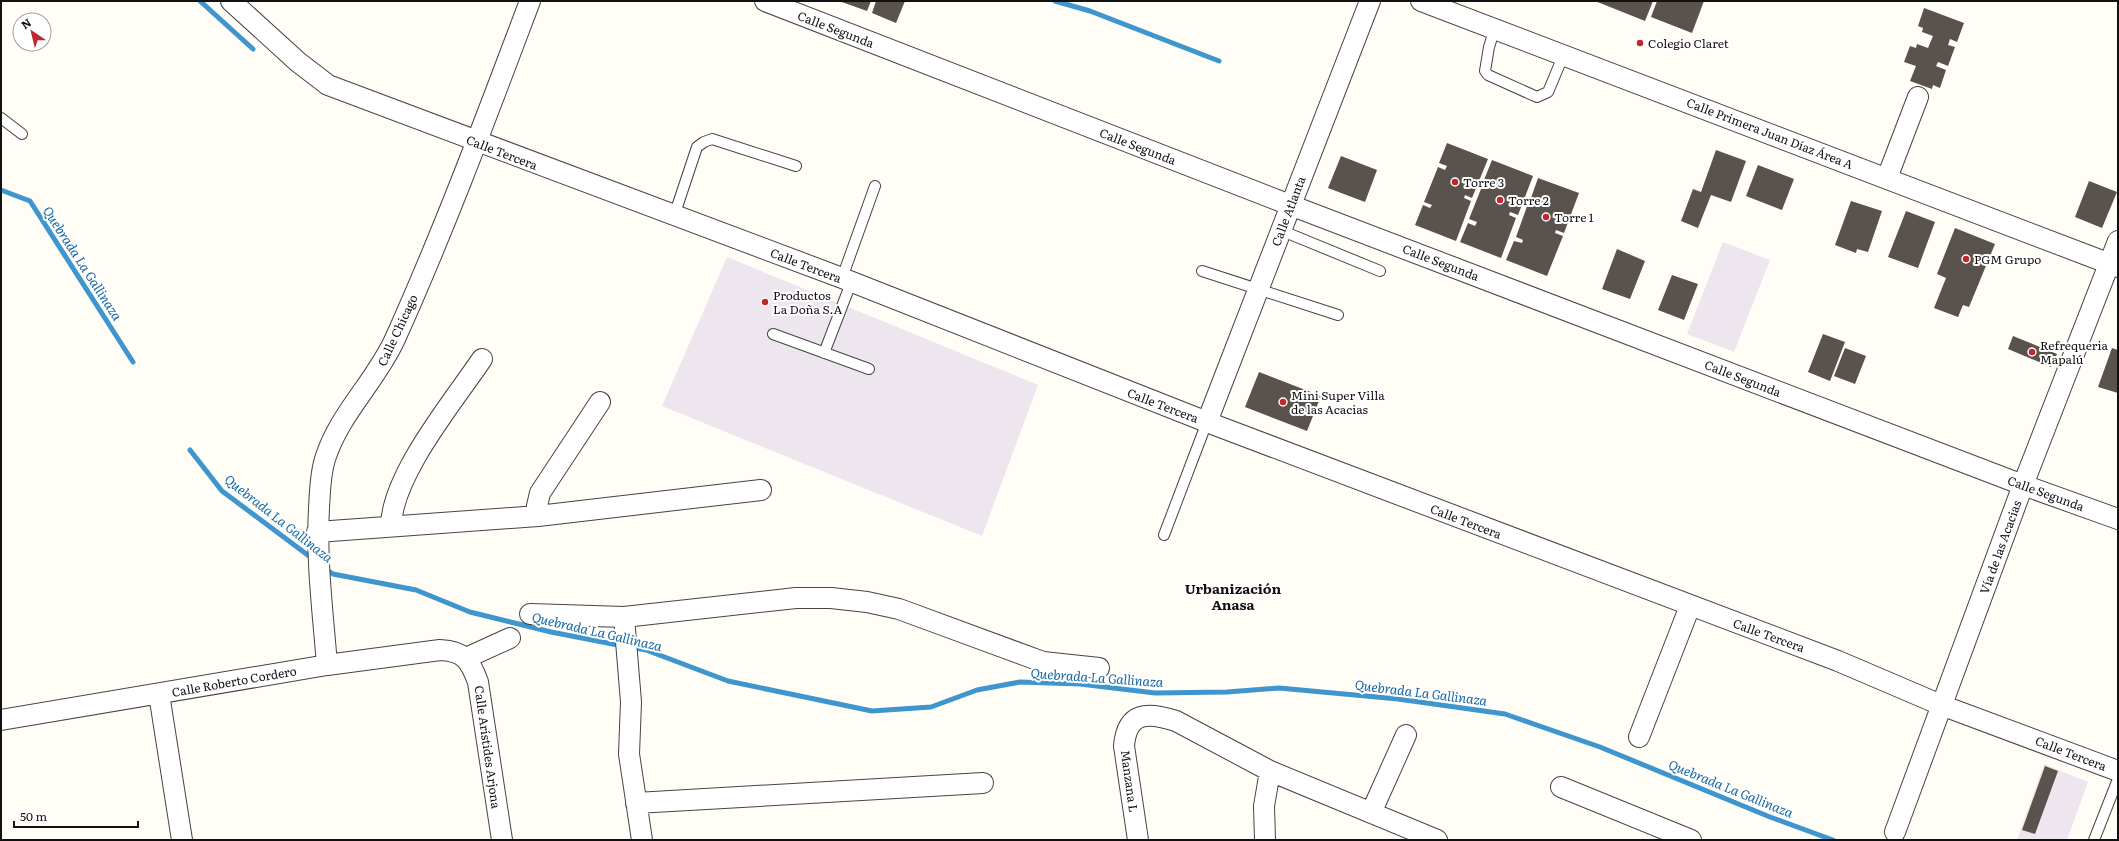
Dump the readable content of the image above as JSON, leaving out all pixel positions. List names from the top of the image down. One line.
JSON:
{"streets":{"street":["Calle Segunda","Calle Primera Juan Díaz Área A","Calle Tercera","Calle Atlanta","Calle Chicago","Vía de las Acacias","Calle Roberto Cordero","Calle Arístides Arjona","Manzana L"]},"crossings":[["Calle Segunda","Calle Atlanta"],["Calle Segunda","Vía de las Acacias"],["Calle Primera Juan Díaz Área A","Vía de las Acacias"],["Calle Tercera","Calle Atlanta"],["Calle Tercera","Calle Chicago"],["Calle Tercera","Vía de las Acacias"],["Calle Chicago","Calle Roberto Cordero"],["Calle Roberto Cordero","Calle Arístides Arjona"]],"districts":["Urbanización Anasa"],"water":["Quebrada La Gallinaza"],"places":["Colegio Claret","Torre 3","Torre 2","Torre 1","PGM Grupo","Productos La Doña S.A","Refrequeria Mapalú","Mini Super Villa de las Acacias"],"scale_bar":"50 m","north":"top left"}
